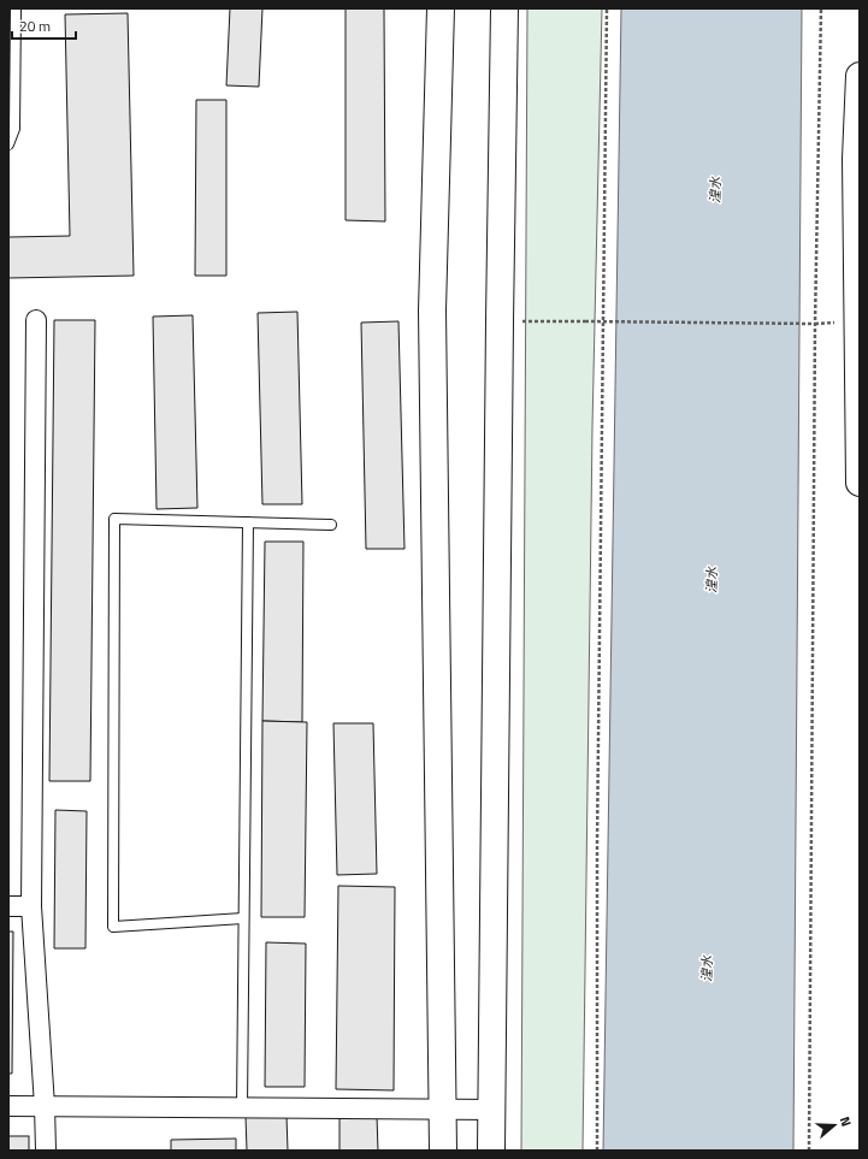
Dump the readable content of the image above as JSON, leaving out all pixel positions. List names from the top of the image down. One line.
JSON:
{"water":["湟水"],"scale_bar":"20 m","north":"right"}
